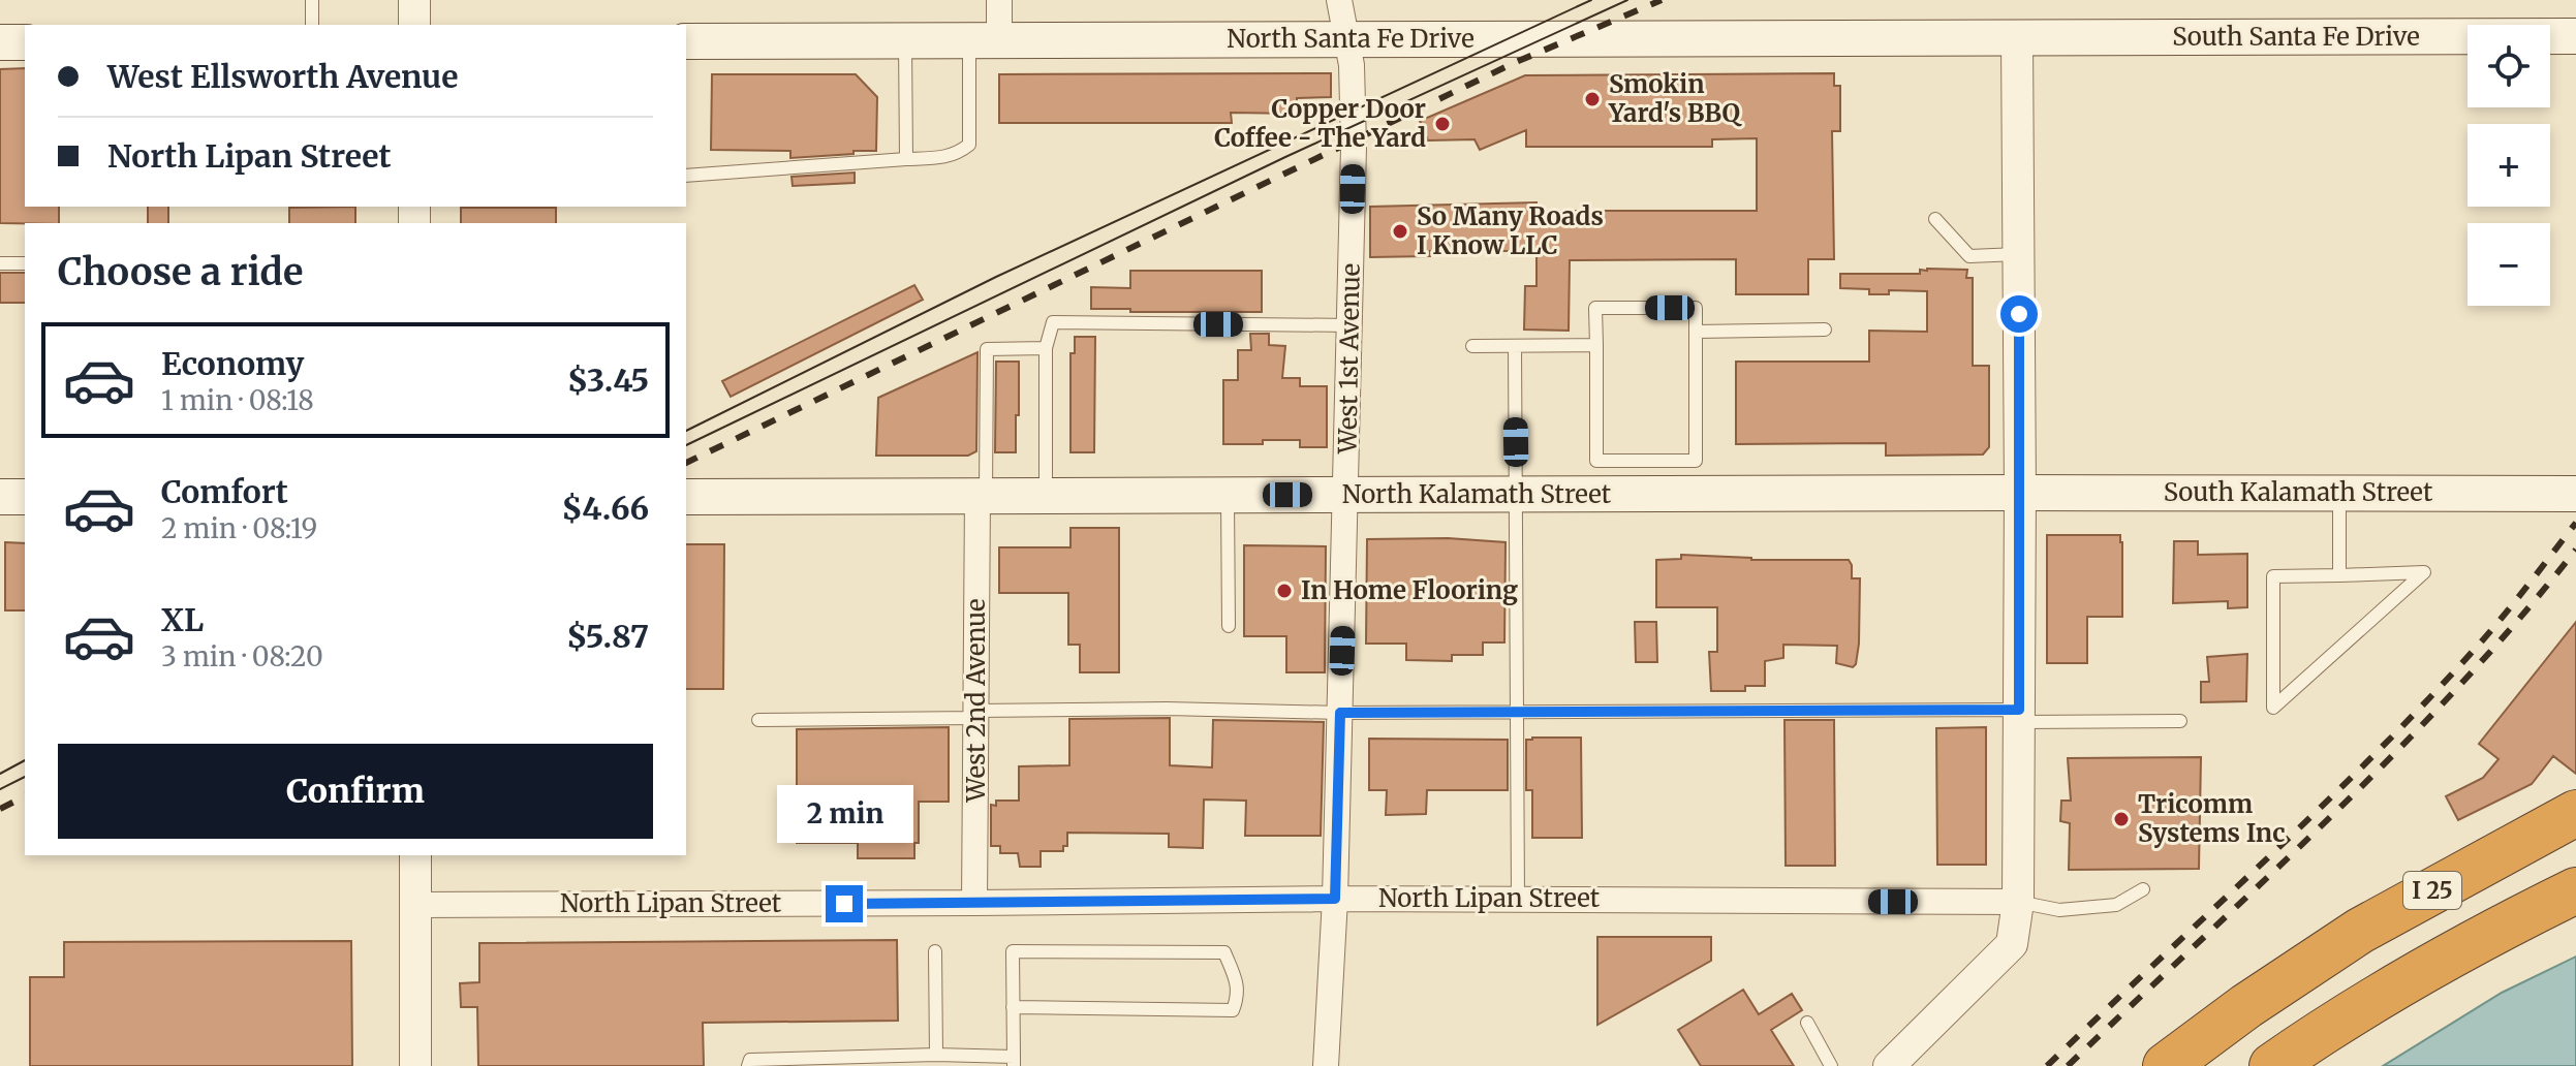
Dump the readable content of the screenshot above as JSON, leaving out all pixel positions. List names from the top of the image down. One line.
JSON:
{"streets":{"highway":["I 25"],"main road":["South Santa Fe Drive","North Santa Fe Drive","South Kalamath Street","North Kalamath Street"],"street":["West 1st Avenue","West 2nd Avenue","North Lipan Street"]},"crossings":[["South Santa Fe Drive","North Santa Fe Drive"],["North Santa Fe Drive","West 1st Avenue"],["West 1st Avenue","North Kalamath Street"],["West 1st Avenue","North Lipan Street"],["South Kalamath Street","North Kalamath Street"],["North Kalamath Street","West 2nd Avenue"],["West 2nd Avenue","North Lipan Street"]],"places":["Smokin Yard's BBQ","Copper Door Coffee - The Yard","So Many Roads I Know LLC","In Home Flooring","Tricomm Systems Inc"],"page":{"map_buttons":["+","−"],"banner":["West Ellsworth Avenue","North Lipan Street"],"heading":"Choose a ride","list":[{"name":"Economy","note":"1 min · 08:18","value":"$3.45"},{"name":"Comfort","note":"2 min · 08:19","value":"$4.66"},{"name":"XL","note":"3 min · 08:20","value":"$5.87"}],"buttons":"Confirm","bubble":"2 min"}}
